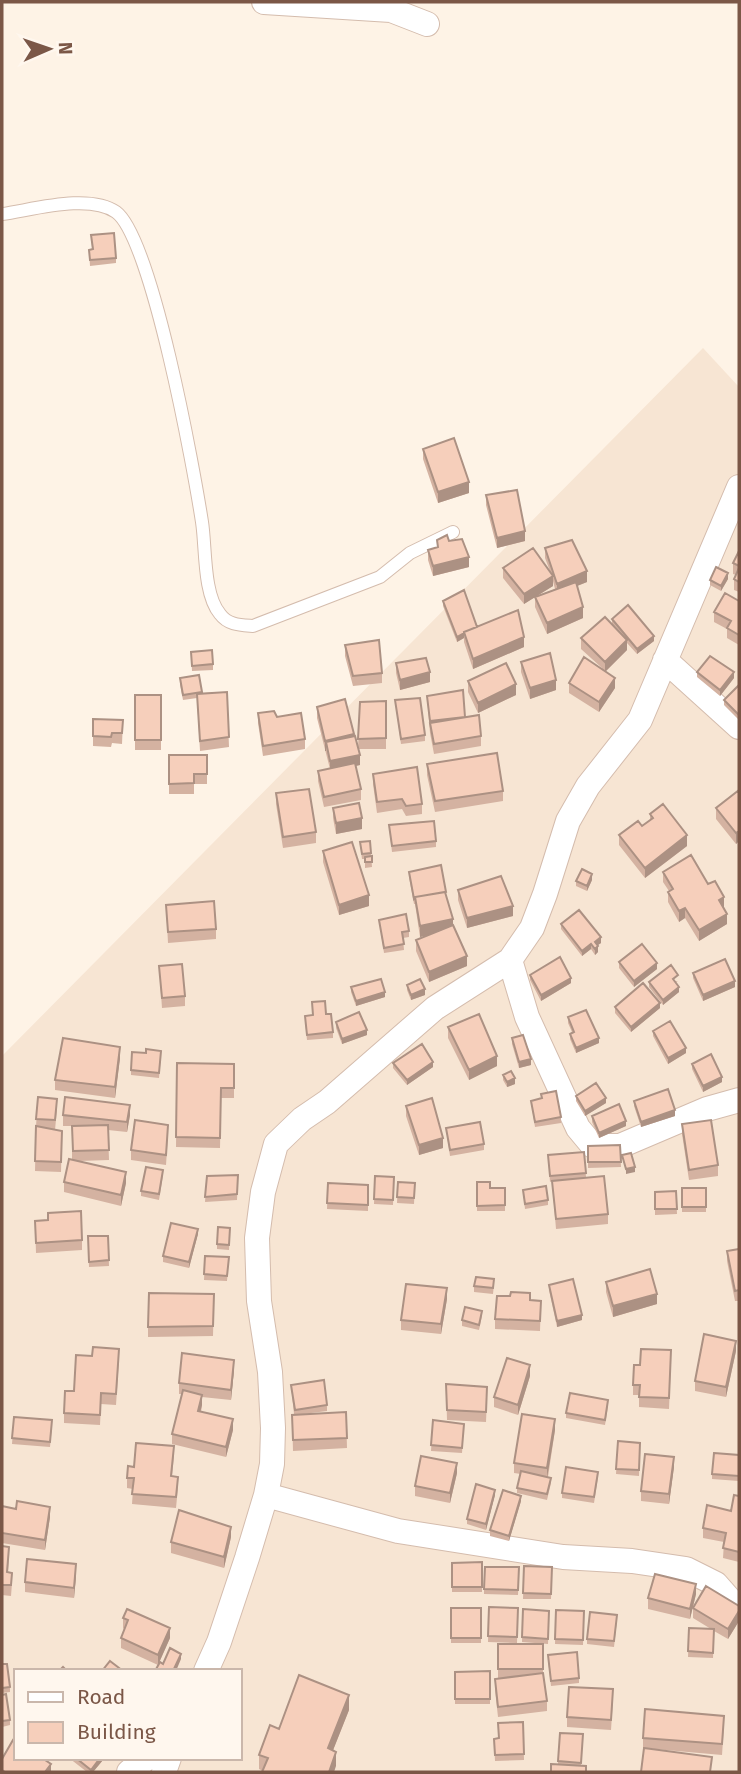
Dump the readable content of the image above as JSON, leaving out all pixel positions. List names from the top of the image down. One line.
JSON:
{"legend":["Road","Building"],"north":"right"}
